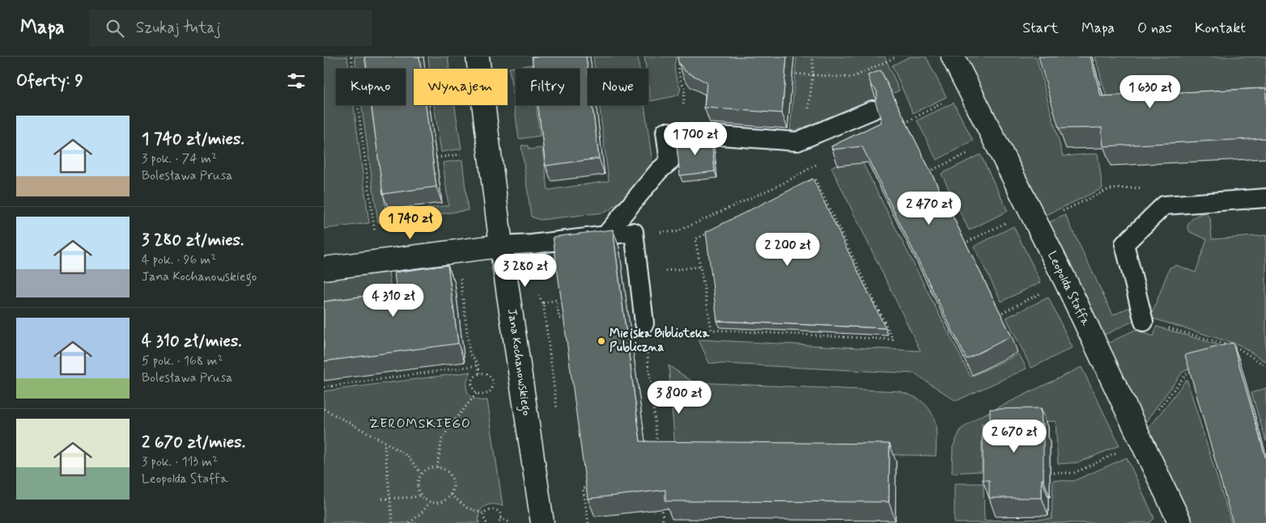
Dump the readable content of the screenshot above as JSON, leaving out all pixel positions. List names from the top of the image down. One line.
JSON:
{"streets":{"street":["Leopolda Staffa","Jana Kochanowskiego"]},"districts":["ŻEROMSKIEGO"],"places":["Miejska Biblioteka Publiczna"],"page":{"header":"Mapa","search":"Szukaj tutaj","nav":["Start","Mapa","O nas","Kontakt"],"heading":"Oferty: 9","chip":["Kupno","Wynajem","Filtry","Nowe"],"price":["1 630 zł","1 700 zł","2 470 zł","1 740 zł","2 200 zł","3 280 zł","4 310 zł","3 800 zł","2 670 zł"],"list":[{"name":"1 740 zł/mies.","note":"3 pok. · 74 m² · Bolesława Prusa"},{"name":"3 280 zł/mies.","note":"4 pok. · 96 m² · Jana Kochanowskiego"},{"name":"4 310 zł/mies.","note":"5 pok. · 168 m² · Bolesława Prusa"},{"name":"2 670 zł/mies.","note":"3 pok. · 113 m² · Leopolda Staffa"}]}}
